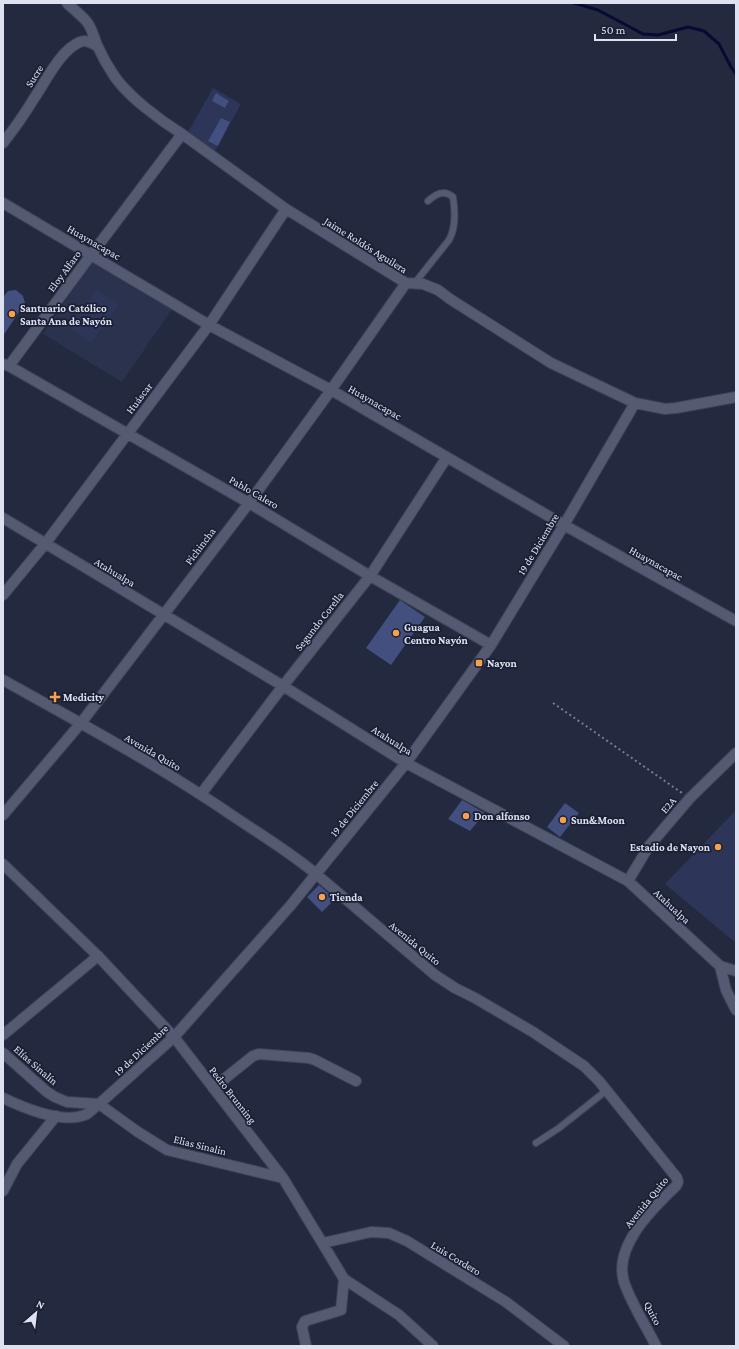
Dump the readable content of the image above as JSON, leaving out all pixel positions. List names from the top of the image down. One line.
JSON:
{"streets":{"street":["Sucre","Huaynacapac","Jaime Roldós Aguilera","Eloy Alfaro","Huáscar","Pablo Calero","19 de Diciembre","Pichincha","Atahualpa","Segundo Corella","Avenida Quito","E2A","Elías Sinalín","Pedro Brunning","Elias Sinalin","Luis Cordero","Quito"]},"crossings":[["Sucre","Jaime Roldós Aguilera"],["Huaynacapac","Eloy Alfaro"],["Huaynacapac","Huáscar"],["Huaynacapac","19 de Diciembre"],["Huaynacapac","Pichincha"],["Huaynacapac","Segundo Corella"],["Jaime Roldós Aguilera","Eloy Alfaro"],["Jaime Roldós Aguilera","Huáscar"],["Jaime Roldós Aguilera","19 de Diciembre"],["Jaime Roldós Aguilera","Pichincha"],["Eloy Alfaro","Pablo Calero"],["Huáscar","Pablo Calero"],["Huáscar","Atahualpa"],["Pablo Calero","19 de Diciembre"],["Pablo Calero","Pichincha"],["Pablo Calero","Segundo Corella"],["19 de Diciembre","Atahualpa"],["19 de Diciembre","Avenida Quito"],["19 de Diciembre","Elías Sinalín"],["19 de Diciembre","Pedro Brunning"],["19 de Diciembre","Elias Sinalin"],["Pichincha","Atahualpa"],["Pichincha","Avenida Quito"],["Atahualpa","Segundo Corella"],["Atahualpa","E2A"],["Segundo Corella","Avenida Quito"],["Avenida Quito","Quito"],["Elías Sinalín","Elias Sinalin"],["Pedro Brunning","Elias Sinalin"],["Pedro Brunning","Luis Cordero"]],"places":{"other":["Santuario Católico Santa Ana de Nayón","Guagua Centro Nayón","Don alfonso","Sun&Moon","Estadio de Nayon","Tienda"],"transit":["Nayon"],"health":["Medicity"]},"scale_bar":"50 m","north":"top right"}
